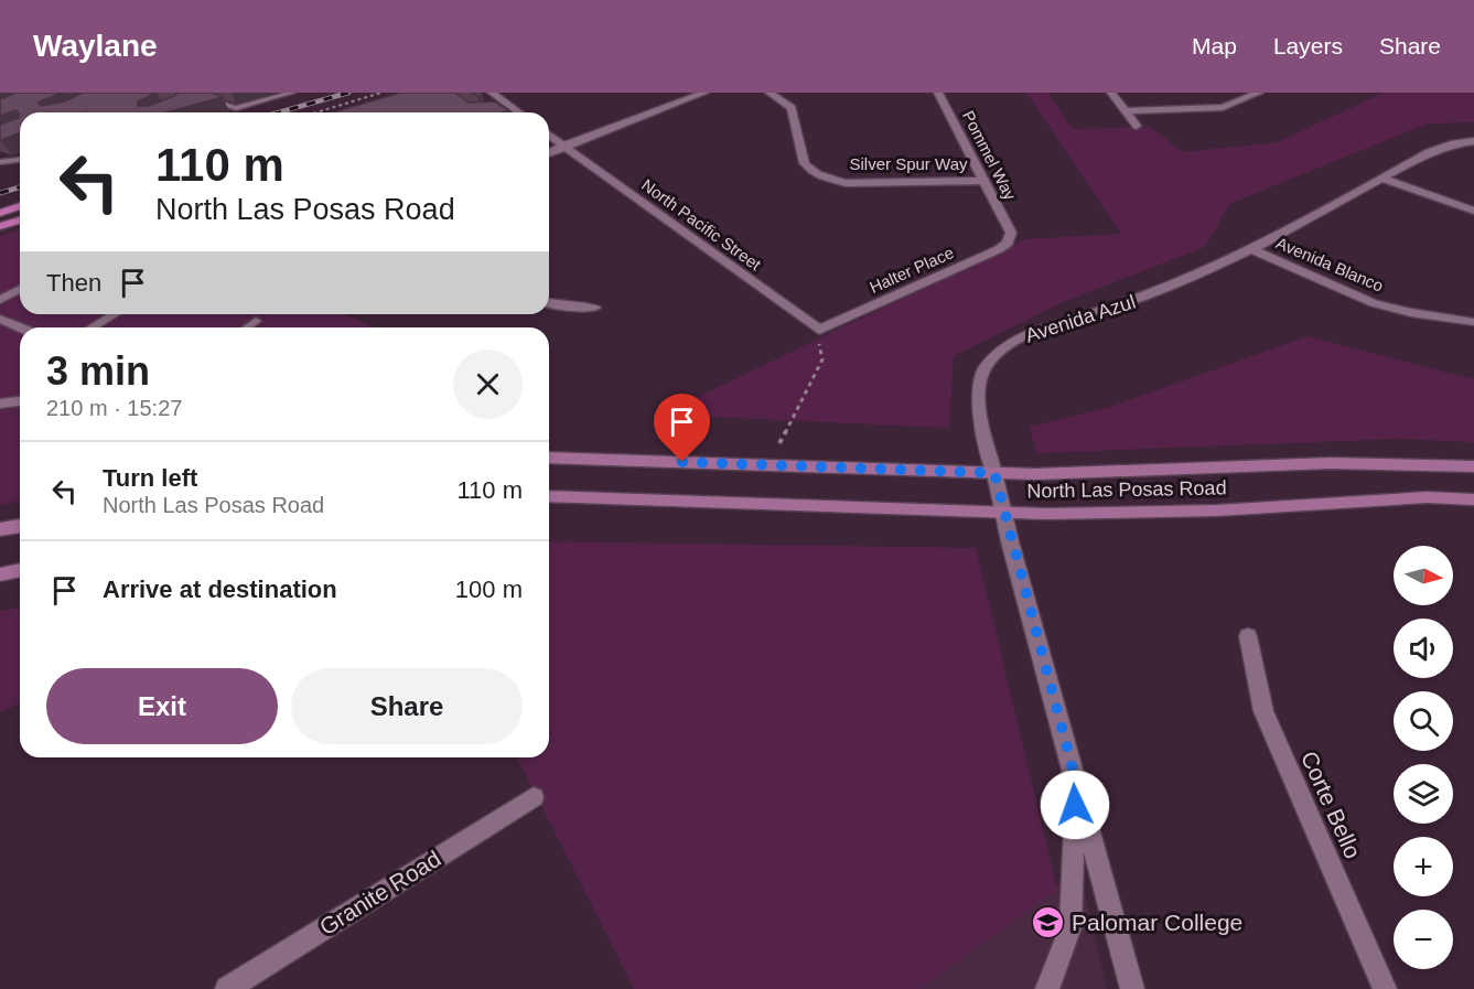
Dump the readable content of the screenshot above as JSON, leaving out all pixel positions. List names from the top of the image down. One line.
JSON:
{"streets":{"main road":["North Las Posas Road"],"street":["Pommel Way","Silver Spur Way","North Pacific Street","Avenida Blanco","Halter Place","Avenida Azul","Corte Bello","Granite Road"]},"crossings":[["Pommel Way","Silver Spur Way"],["Pommel Way","Halter Place"],["North Pacific Street","Halter Place"],["Avenida Blanco","Avenida Azul"],["Avenida Azul","North Las Posas Road"]],"places":{"school or university":["Palomar College"]},"north":"right","page":{"header":"Waylane","nav":["Map","Layers","Share"],"turn":["110 m","North Las Posas Road"],"then":"Then","heading":["3 min","210 m · 15:27"],"list":[{"name":"Turn left","note":"North Las Posas Road","value":"110 m"},{"name":"Arrive at destination","value":"100 m"}],"map_buttons":["+","−"],"buttons":["Exit","Share"]}}
